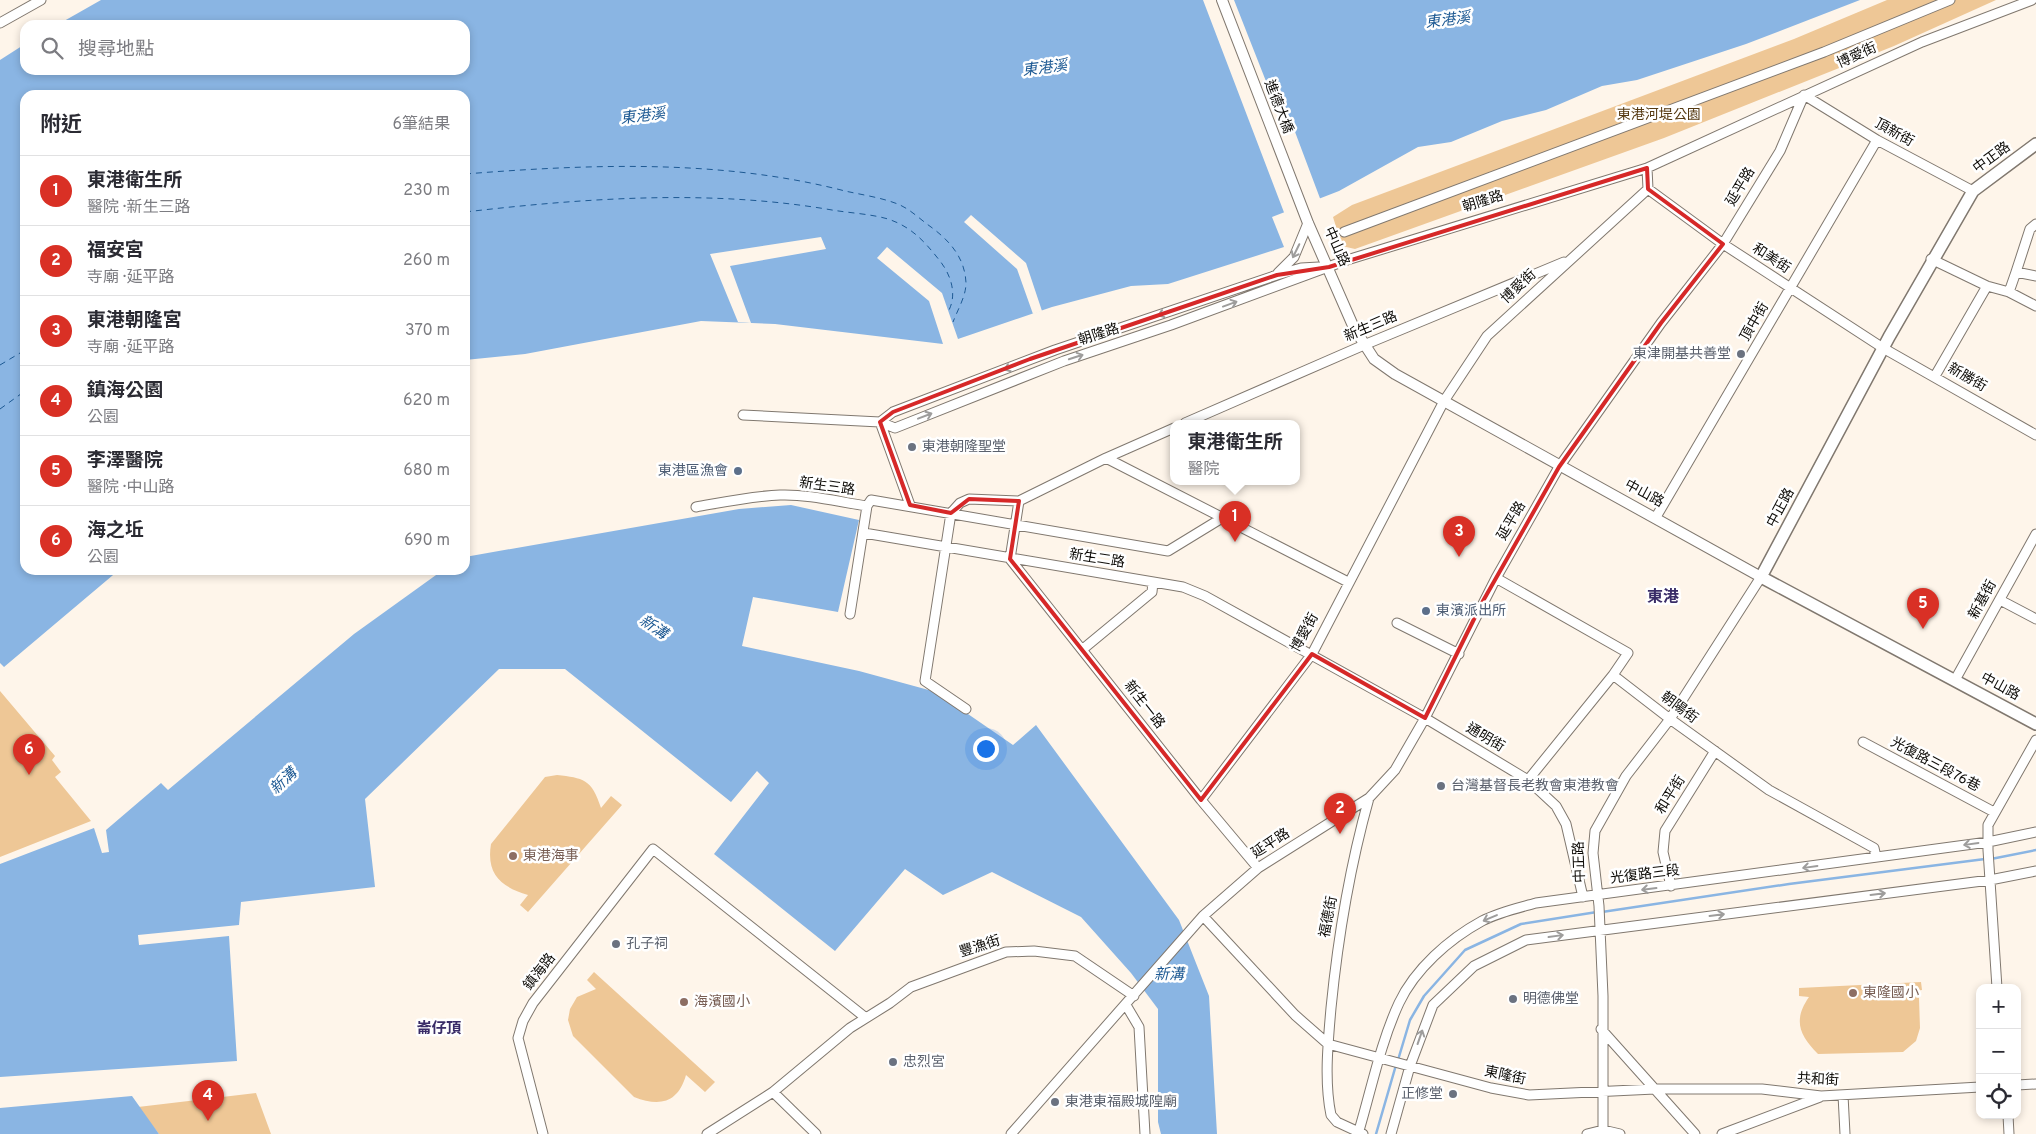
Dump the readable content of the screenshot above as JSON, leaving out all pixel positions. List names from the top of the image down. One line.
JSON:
{"streets":{"main road":["中正路","中山路"],"street":["博愛街","進德大橋","頂新街","延平路","朝隆路","和美街","頂中街","新生三路","新勝街","新生二路","新基街","新生一路","朝陽街","通明街","光復路三段76巷","和平街","光復路三段","福德街","豐漁街","鎮海路","東隆街","共和街"]},"crossings":[["博愛街","頂新街"],["博愛街","延平路"],["博愛街","朝隆路"],["博愛街","中山路"],["博愛街","和美街"],["博愛街","新生三路"],["博愛街","新生二路"],["博愛街","新生一路"],["博愛街","通明街"],["進德大橋","中山路"],["頂新街","中正路"],["頂新街","延平路"],["頂新街","頂中街"],["中正路","中山路"],["中正路","和美街"],["中正路","新勝街"],["中正路","朝陽街"],["中正路","光復路三段"],["延平路","中山路"],["延平路","和美街"],["延平路","新生一路"],["延平路","通明街"],["延平路","福德街"],["延平路","豐漁街"],["朝隆路","中山路"],["中山路","頂中街"],["中山路","新生三路"],["中山路","新基街"],["和美街","頂中街"],["和美街","新勝街"],["新生二路","新生一路"],["新生二路","通明街"],["朝陽街","和平街"],["朝陽街","光復路三段"],["通明街","光復路三段"],["和平街","光復路三段"],["光復路三段","福德街"],["光復路三段","東隆街"],["豐漁街","鎮海路"],["東隆街","共和街"]],"districts":["東港","崙仔頂"],"water":["東港溪","新溝"],"parks":["東港河堤公園"],"places":["東津開基共善堂","東港朝隆聖堂","東港區漁會","東濱派出所","台灣基督長老教會東港教會","東港海事","孔子祠","東隆國小","明德佛堂","海濱國小","忠烈宮","正修堂","東港東福殿城隍廟"],"page":{"search":"搜尋地點","heading":["附近","6筆結果"],"list":[{"mark":"1","name":"東港衛生所","note":"醫院 · 新生三路","value":"230 m"},{"mark":"2","name":"福安宮","note":"寺廟 · 延平路","value":"260 m"},{"mark":"3","name":"東港朝隆宮","note":"寺廟 · 延平路","value":"370 m"},{"mark":"4","name":"鎮海公園","note":"公園","value":"620 m"},{"mark":"5","name":"李澤醫院","note":"醫院 · 中山路","value":"680 m"},{"mark":"6","name":"海之坵","note":"公園","value":"690 m"}],"popup":["東港衛生所","醫院"],"pins":["1","3","5","6","2","4"],"map_buttons":["+","−"]}}
